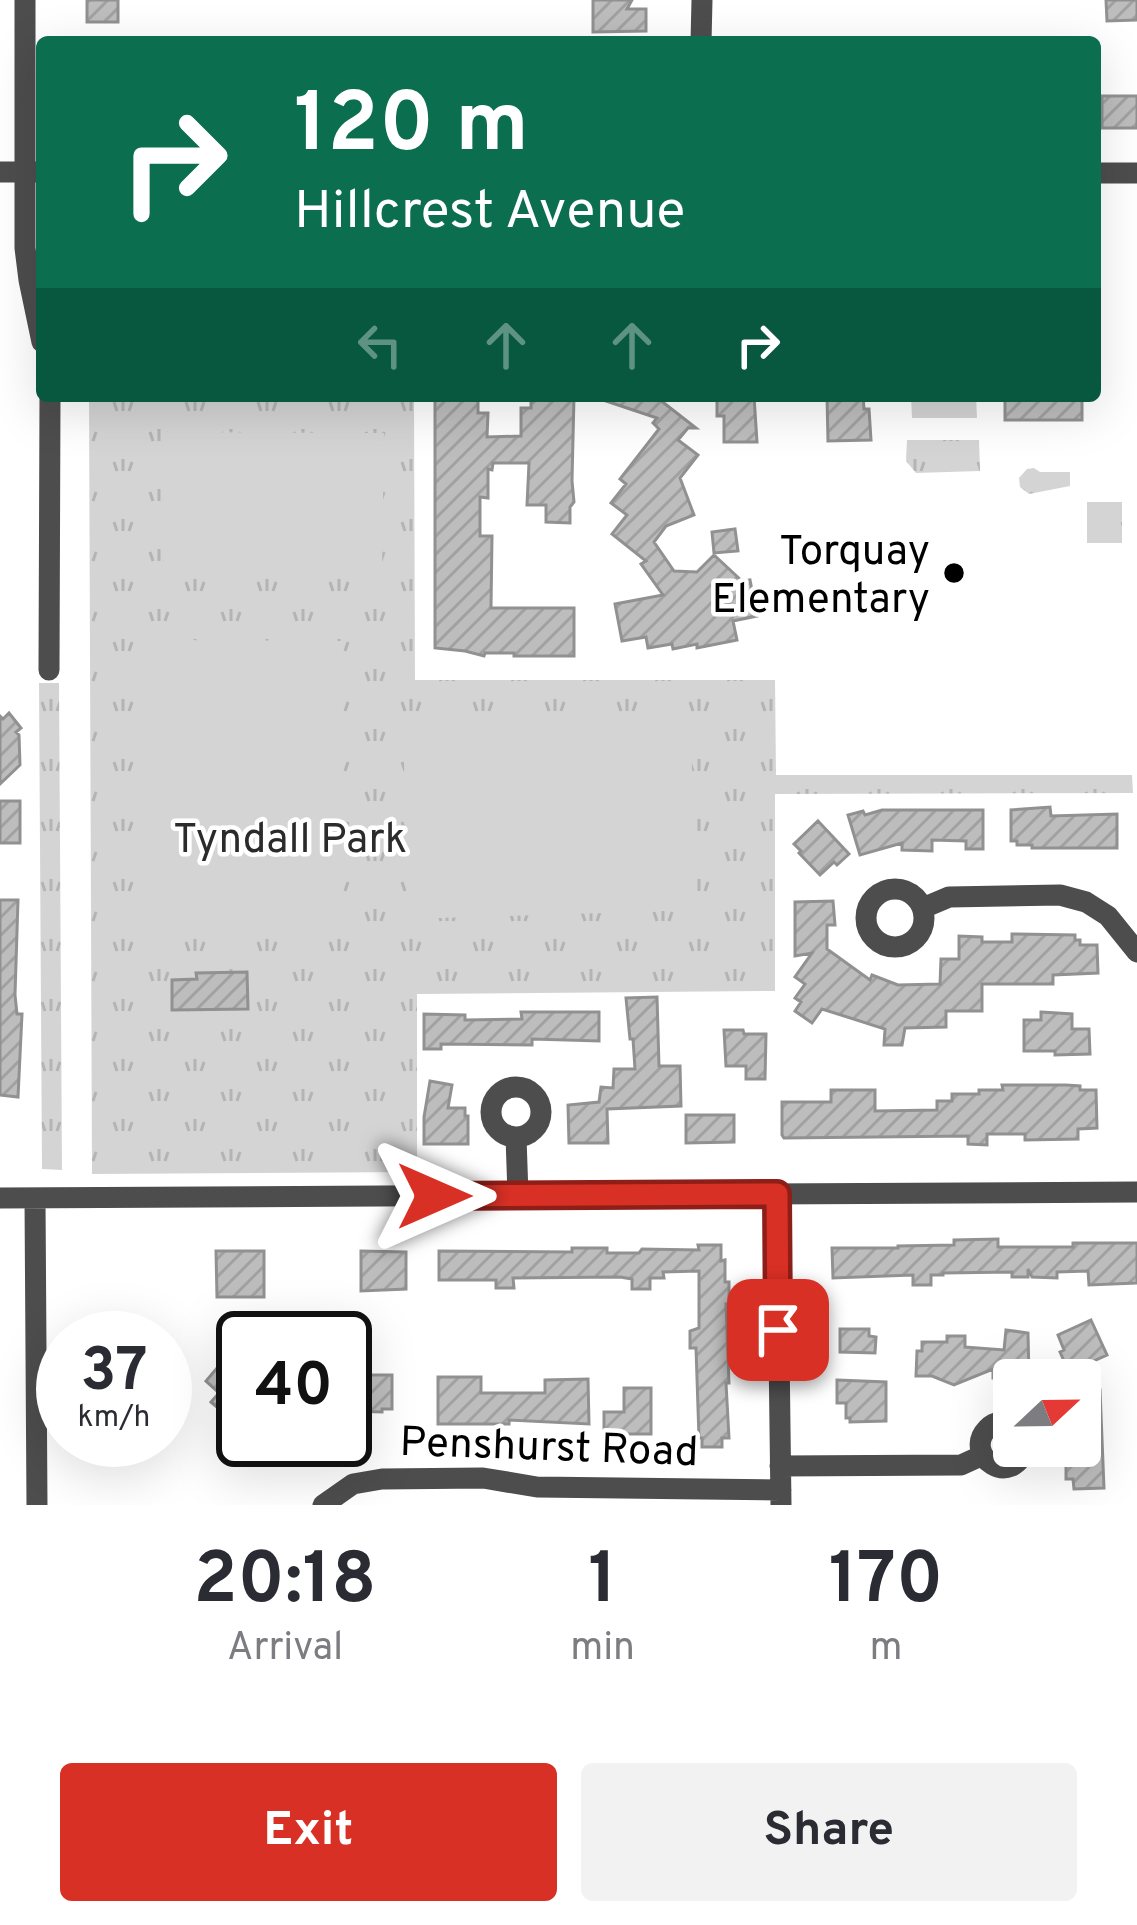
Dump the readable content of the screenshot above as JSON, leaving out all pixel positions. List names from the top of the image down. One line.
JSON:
{"streets":{"street":["Penshurst Road"]},"parks":["Tyndall Park"],"places":["Torquay Elementary"],"north":"right","page":{"turn":["120 m","Hillcrest Avenue"],"speed":"37 km/h","limit":"40","eta":["20:18","Arrival","1","min","170","m"],"buttons":["Exit","Share"]}}
